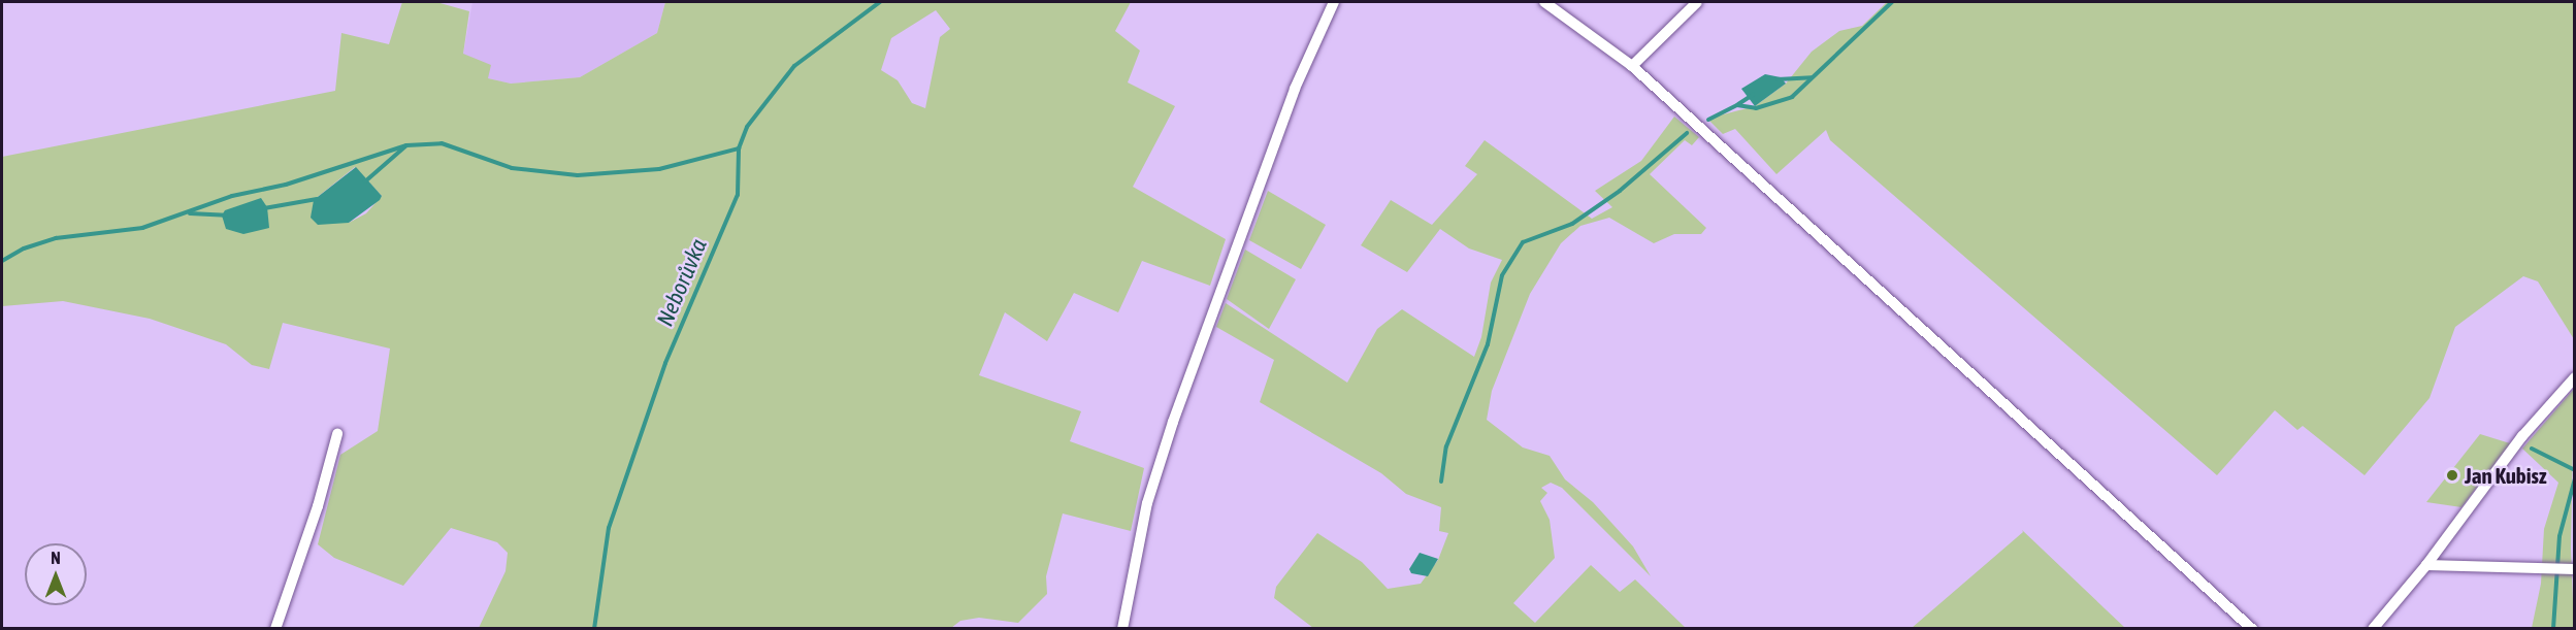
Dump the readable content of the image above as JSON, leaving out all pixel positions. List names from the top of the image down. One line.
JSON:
{"water":["Neborůvka"],"places":["Jan Kubisz"],"north":"top"}
